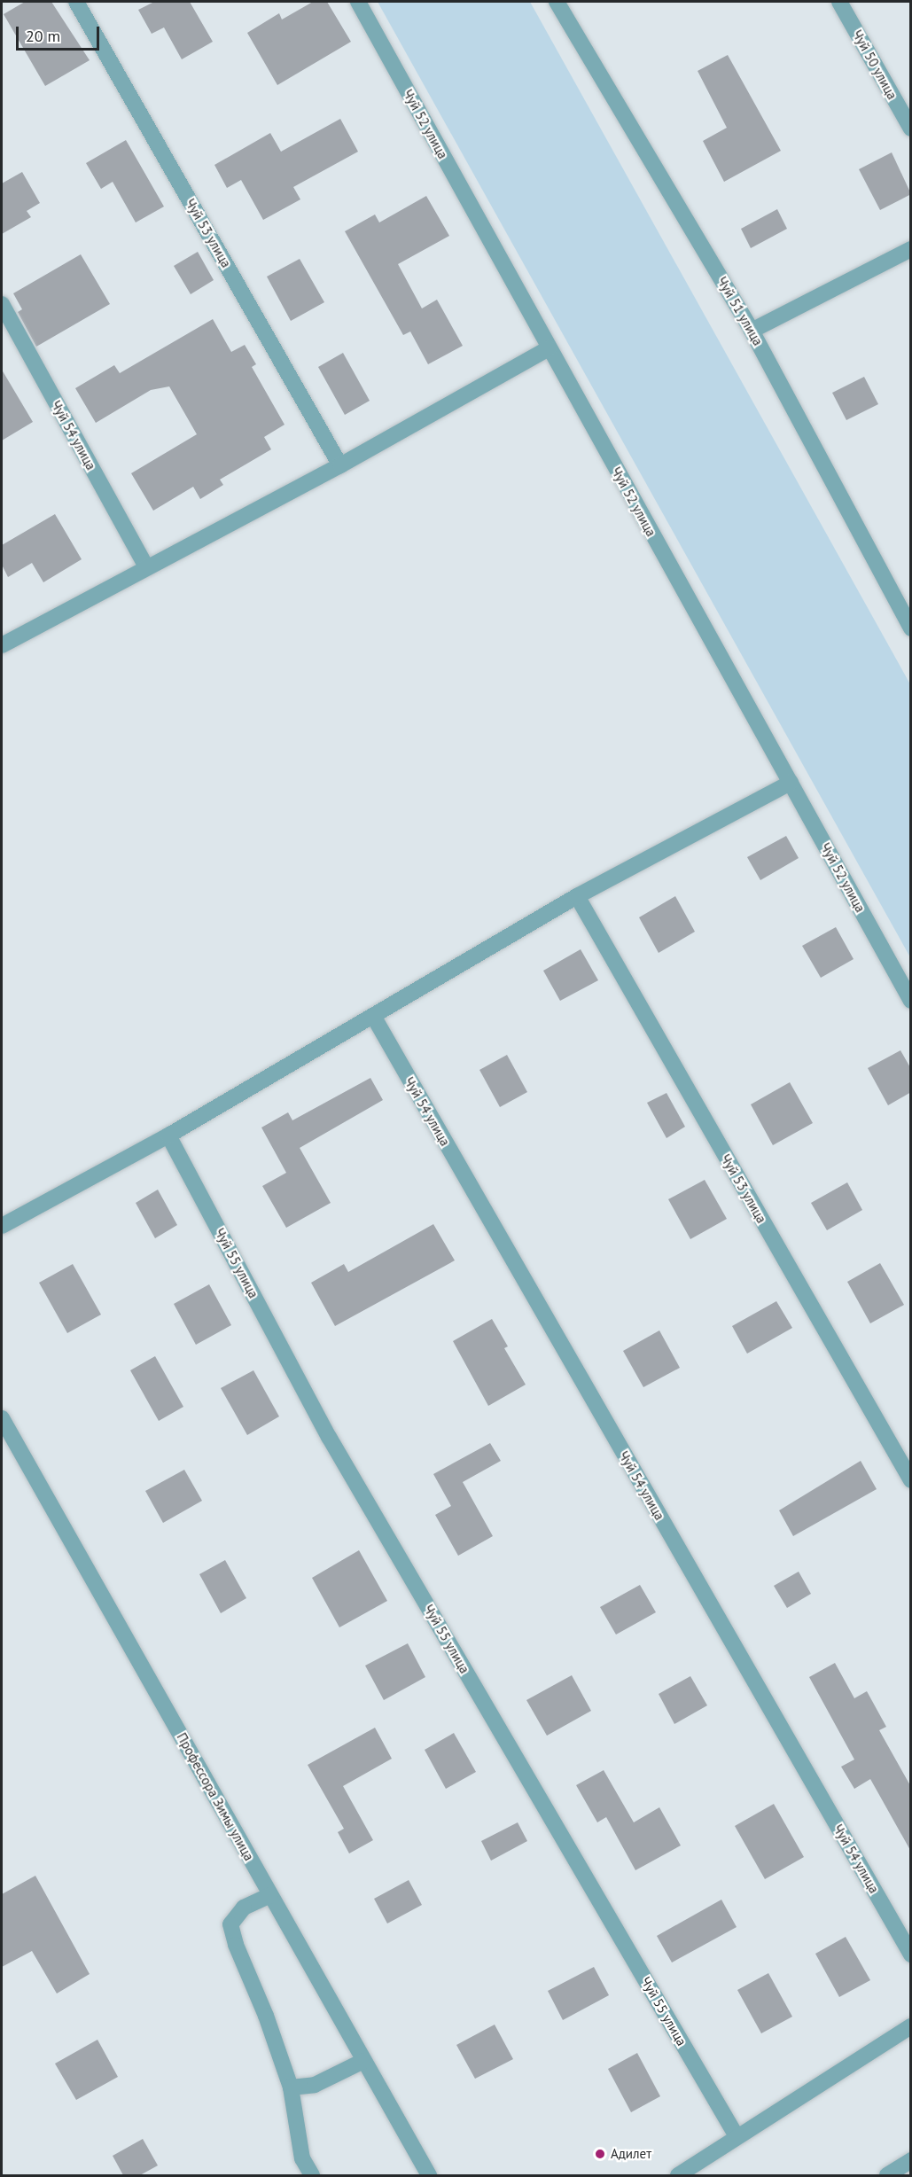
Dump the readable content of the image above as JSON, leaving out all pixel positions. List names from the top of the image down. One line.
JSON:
{"streets":{"street":["Чуй 50 улица","Чуй 52 улица","Чуй 53 улица","Чуй 51 улица","Чуй 54 улица","Чуй 55 улица","Профессора Зимы улица"]},"places":["Адилет"],"scale_bar":"20 m"}
